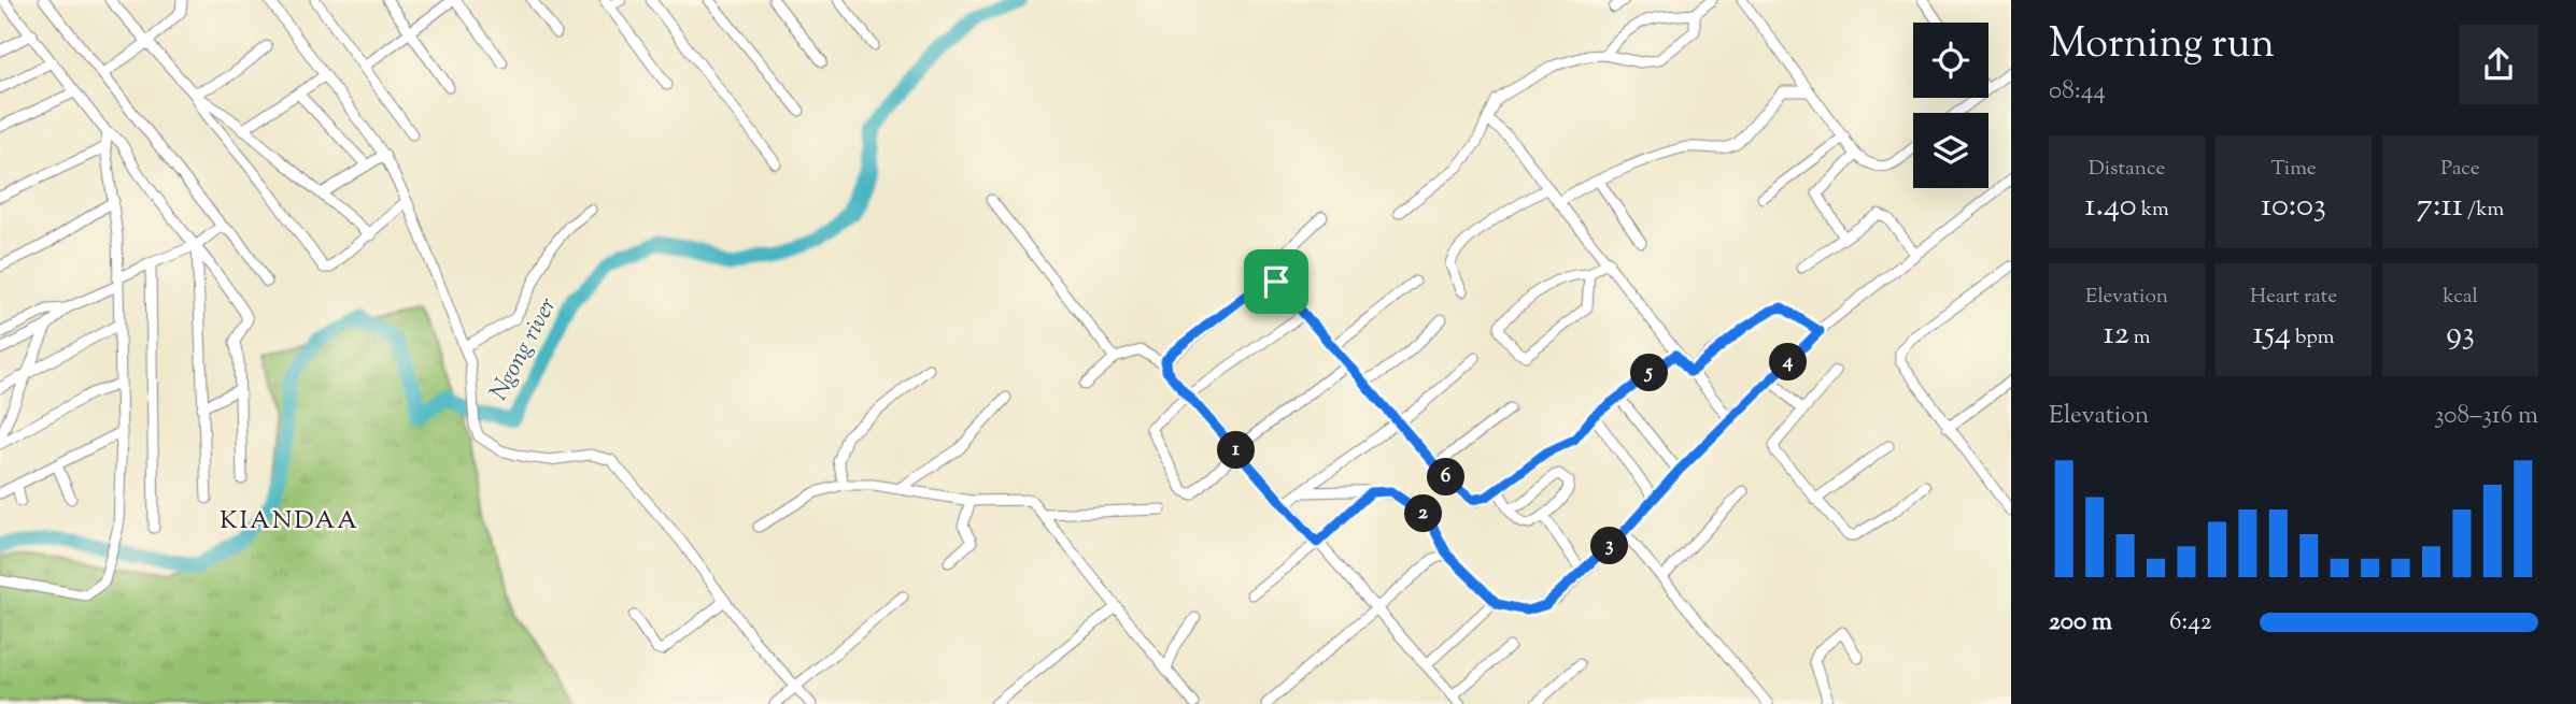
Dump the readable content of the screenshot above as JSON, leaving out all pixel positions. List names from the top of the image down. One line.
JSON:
{"districts":["KIANDAA"],"water":["Ngong river"],"page":{"heading":["Morning run","08:44"],"stats":[["Distance","1.40 km"],["Time","10:03"],["Pace","7:11 /km"],["Elevation","12 m"],["Heart rate","154 bpm"],["kcal","93"]],"pins":["4","5","1","6","2","3"],"chart":["Elevation","308–316 m"],"list":[{"name":"200 m","note":"6:42"}]}}
